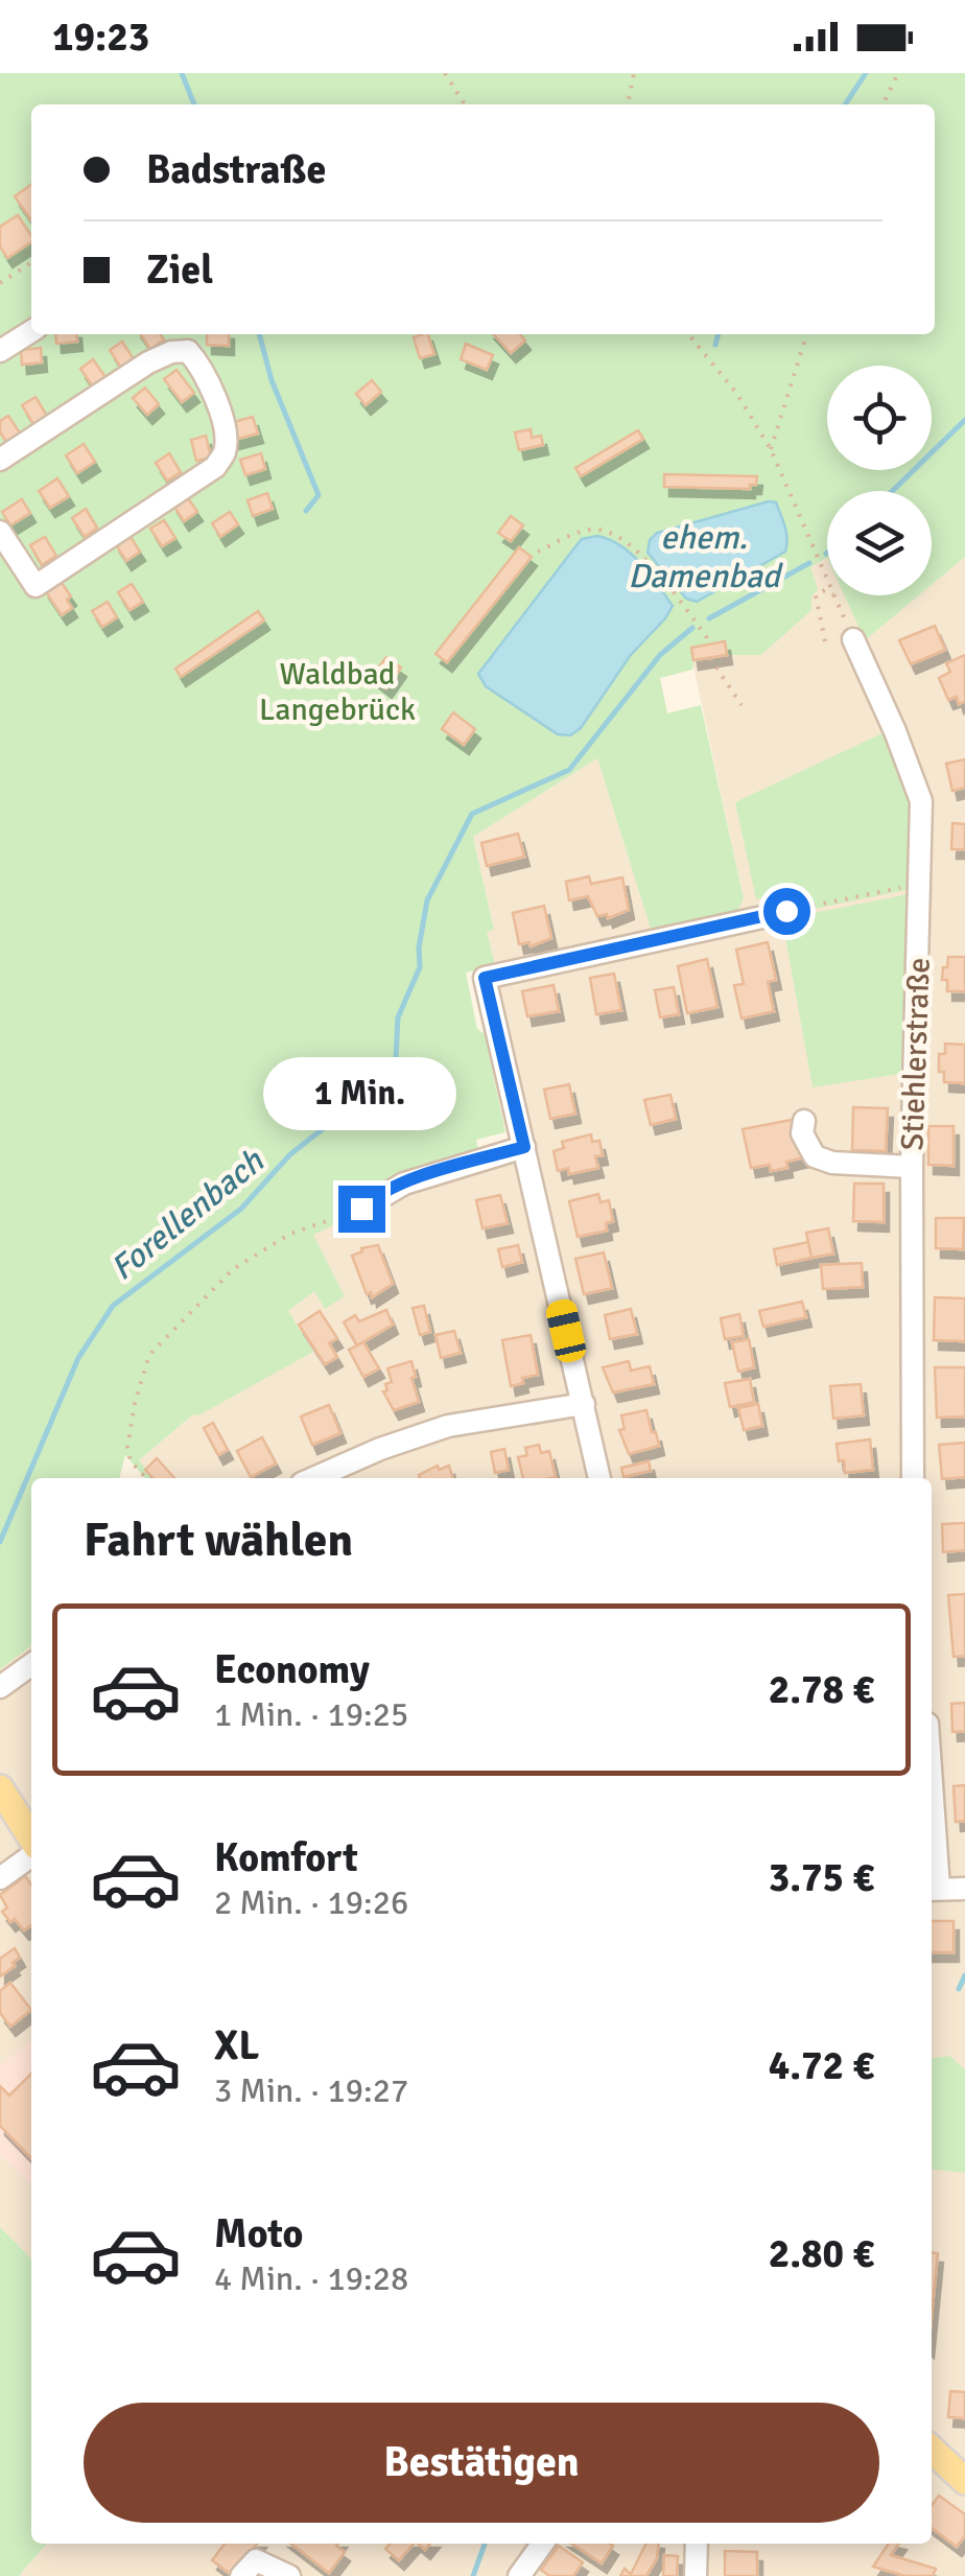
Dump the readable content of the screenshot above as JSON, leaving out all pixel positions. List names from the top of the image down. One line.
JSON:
{"streets":{"street":["Stiehlerstraße"]},"water":["ehem. Damenbad","Forellenbach"],"parks":["Waldbad Langebrück"],"page":{"status":"19:23","banner":["Badstraße","Ziel"],"bubble":"1 Min.","heading":"Fahrt wählen","list":[{"name":"Economy","note":"1 Min. · 19:25","value":"2.78 €"},{"name":"Komfort","note":"2 Min. · 19:26","value":"3.75 €"},{"name":"XL","note":"3 Min. · 19:27","value":"4.72 €"},{"name":"Moto","note":"4 Min. · 19:28","value":"2.80 €"}],"buttons":"Bestätigen"}}
